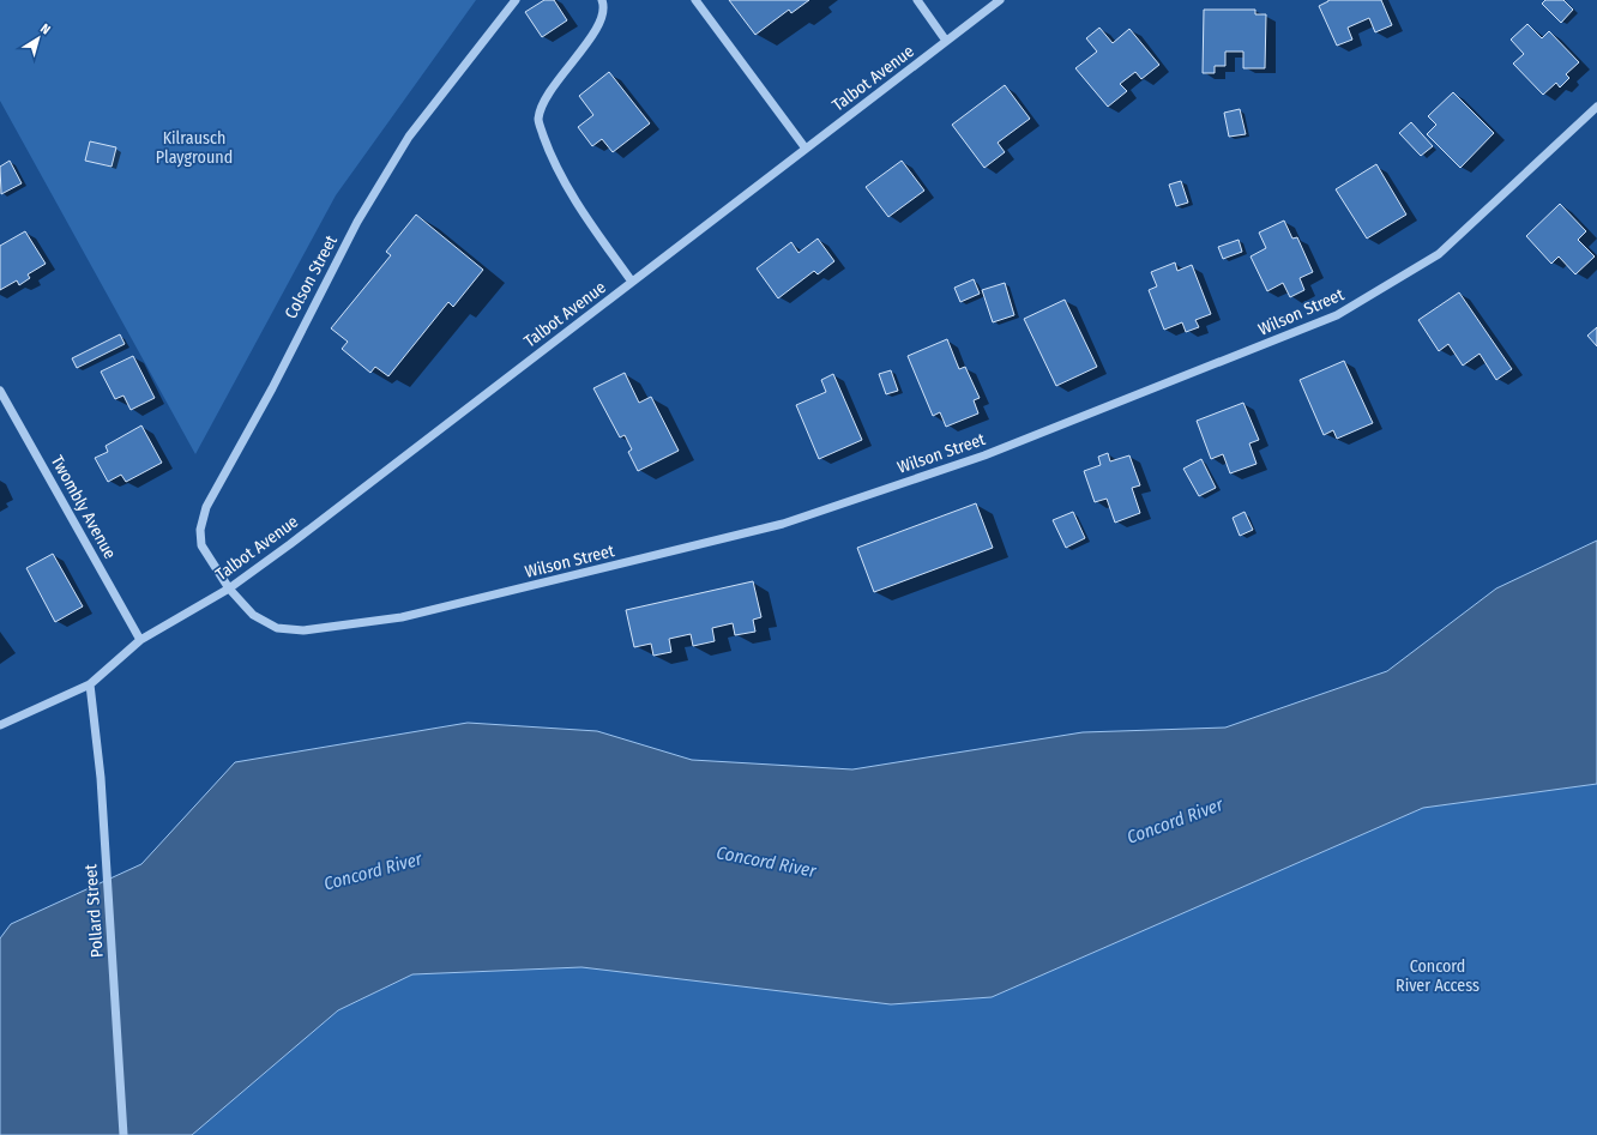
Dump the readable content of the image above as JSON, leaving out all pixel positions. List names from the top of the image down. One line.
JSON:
{"streets":{"street":["Talbot Avenue","Colson Street","Wilson Street","Twombly Avenue","Pollard Street"]},"crossings":[["Talbot Avenue","Colson Street"],["Talbot Avenue","Wilson Street"],["Talbot Avenue","Twombly Avenue"],["Colson Street","Wilson Street"]],"water":["Concord River"],"parks":["Kilrausch Playground","Concord River Access"],"north":"top right"}
